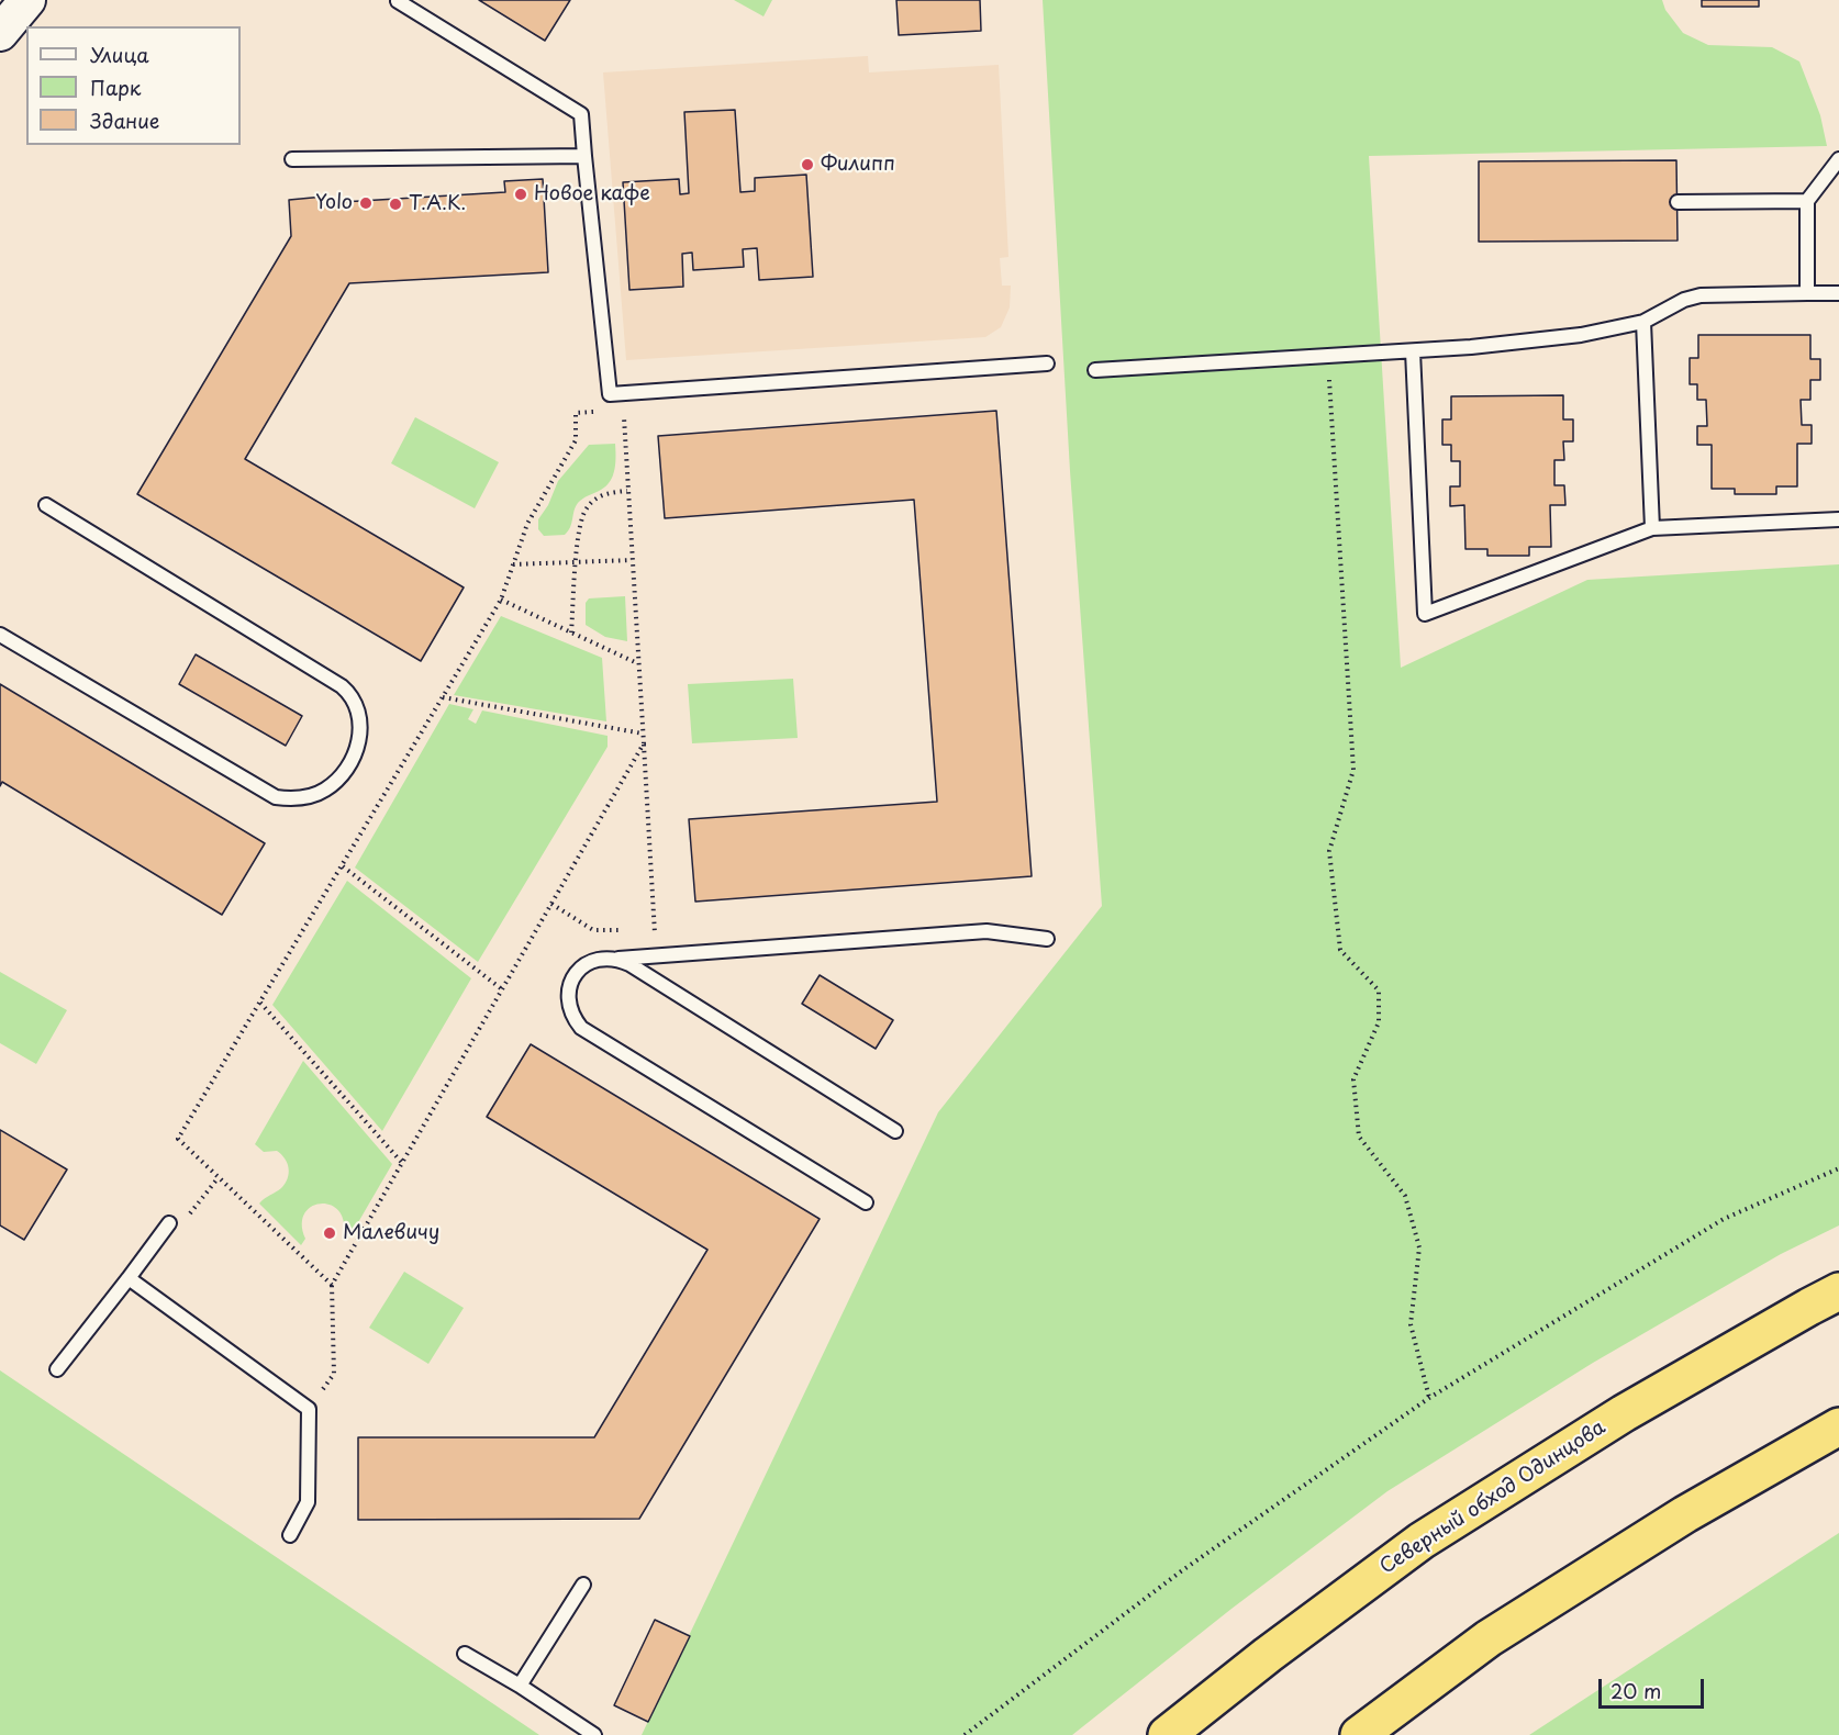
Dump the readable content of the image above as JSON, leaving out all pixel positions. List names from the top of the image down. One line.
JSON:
{"streets":{"highway":["Северный обход Одинцова"]},"places":["Филипп","Новое кафе","Yolo","Т.А.К.","Малевичу"],"legend":["Улица","Парк","Здание"],"scale_bar":"20 m"}
